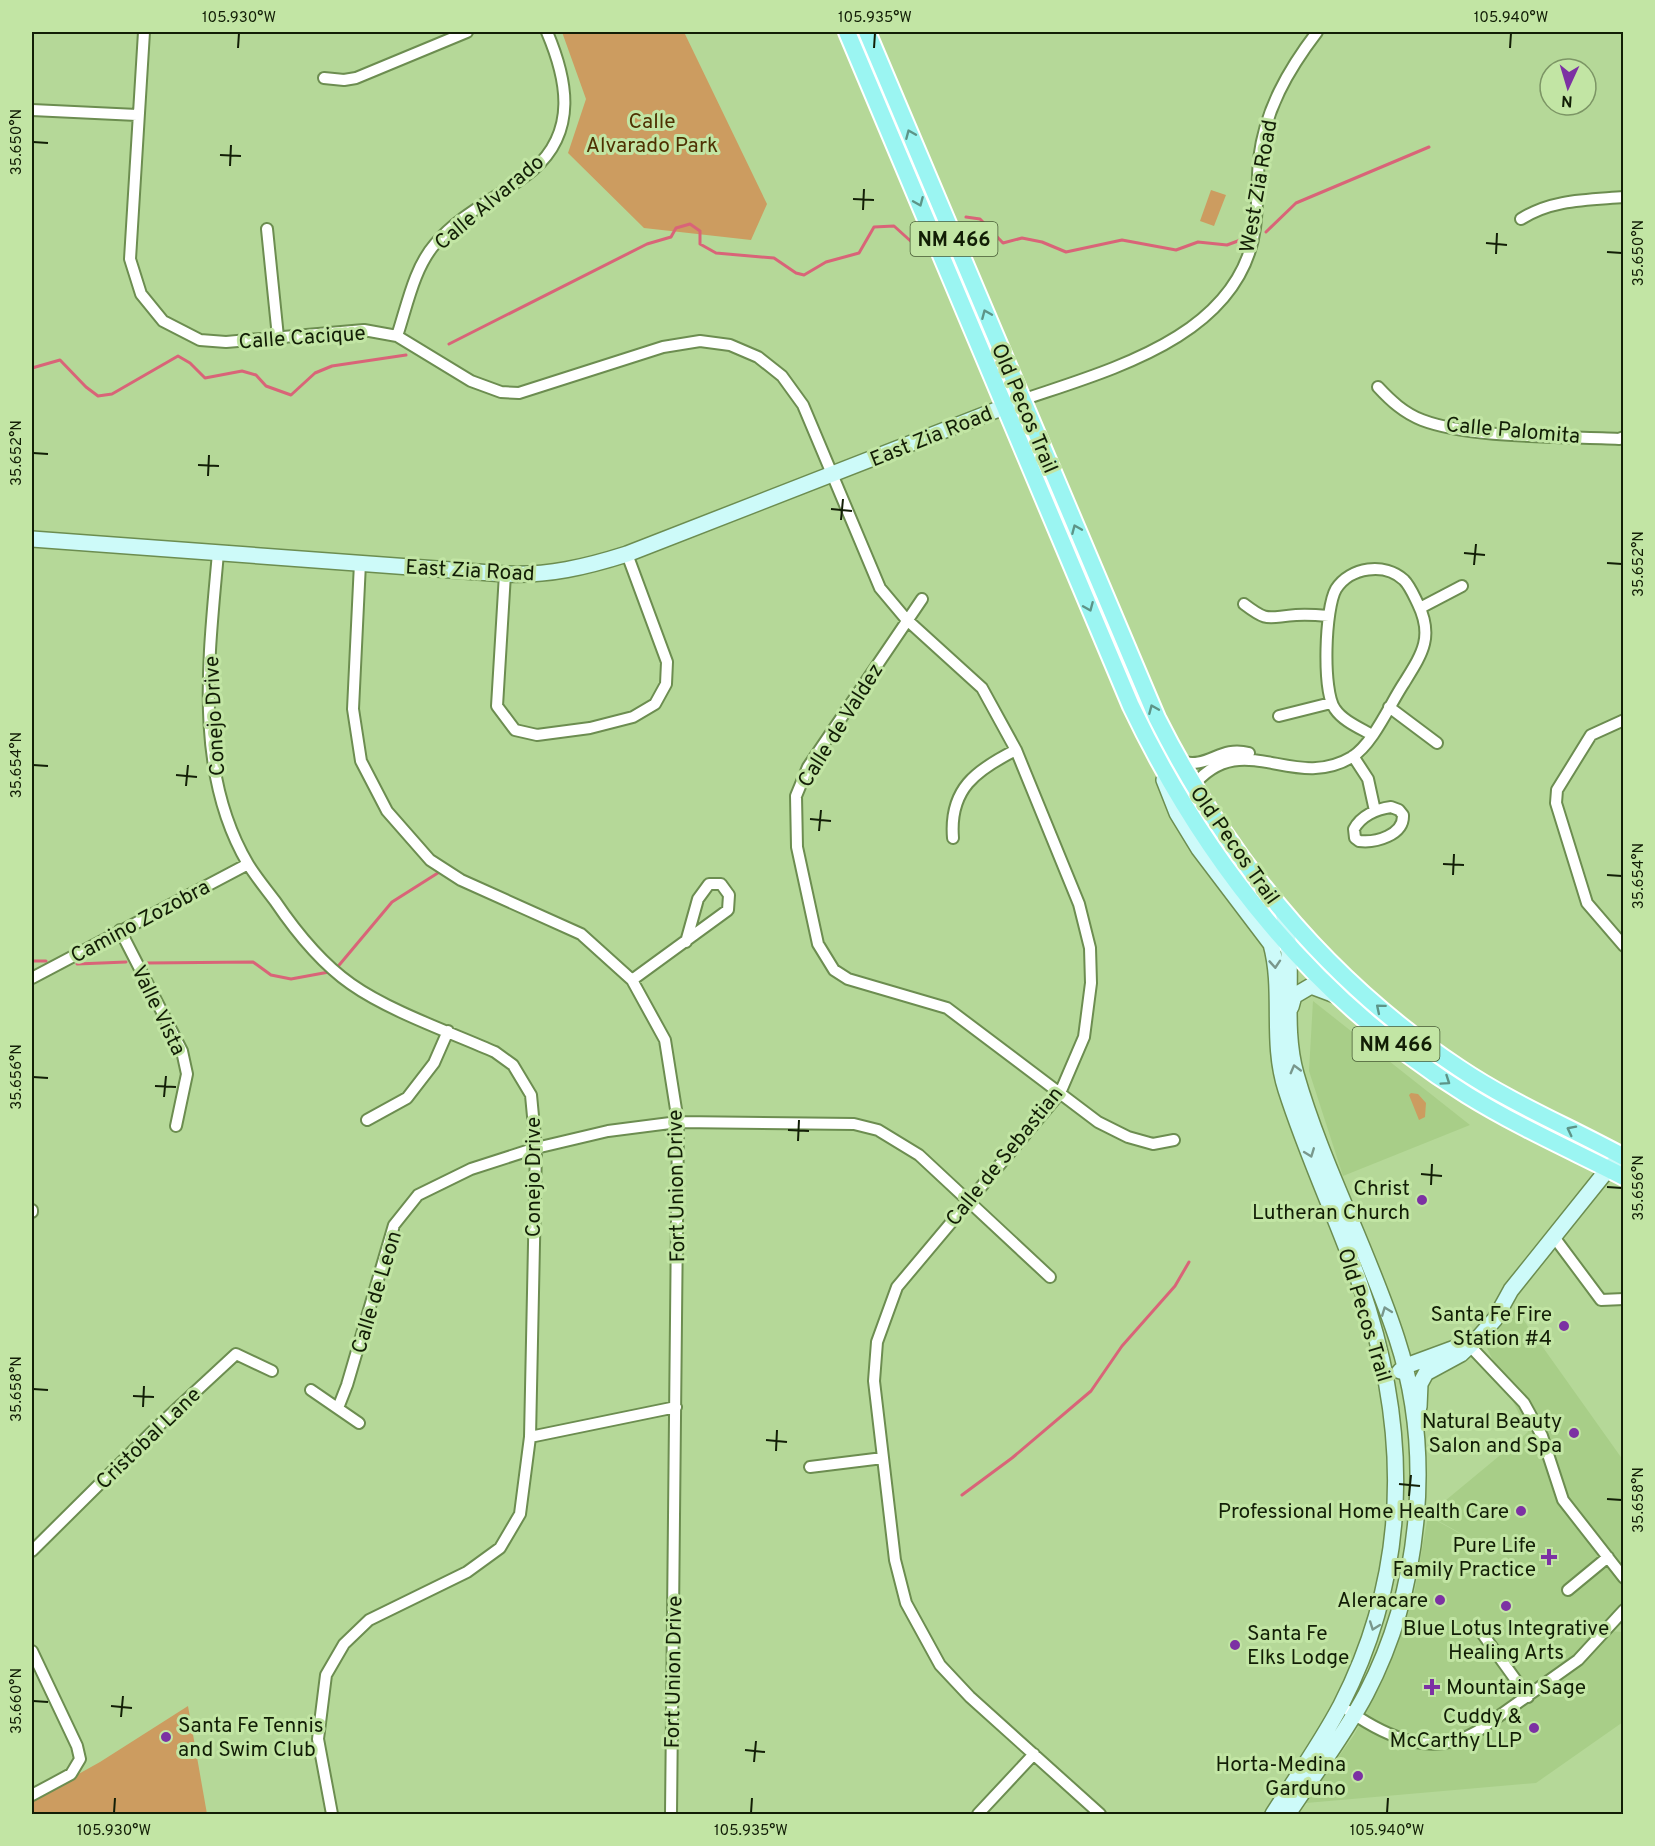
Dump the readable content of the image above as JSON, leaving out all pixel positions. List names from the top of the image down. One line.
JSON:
{"streets":{"main road":["NM 466","Old Pecos Trail","East Zia Road"],"street":["West Zia Road","Calle Alvarado","Calle Cacique","Calle Palomita","Conejo Drive","Calle de Valdez","Camino Zozobra","Valle Vista","Calle de Sebastian","Fort Union Drive","Calle de Leon","Cristobal Lane"]},"crossings":[["West Zia Road","Old Pecos Trail"],["West Zia Road","East Zia Road"],["Calle Alvarado","Calle Cacique"],["NM 466","Old Pecos Trail"],["Calle Cacique","East Zia Road"],["Calle Cacique","Calle de Sebastian"],["Old Pecos Trail","East Zia Road"],["East Zia Road","Conejo Drive"],["East Zia Road","Calle de Sebastian"],["East Zia Road","Fort Union Drive"],["Conejo Drive","Camino Zozobra"],["Conejo Drive","Calle de Leon"],["Calle de Valdez","Calle de Sebastian"],["Camino Zozobra","Valle Vista"],["Calle de Sebastian","Calle de Leon"],["Fort Union Drive","Calle de Leon"]],"parks":["Calle Alvarado Park"],"places":{"other":["Christ Lutheran Church","Santa Fe Fire Station #4","Natural Beauty Salon and Spa","Professional Home Health Care","Aleracare","Blue Lotus Integrative Healing Arts","Santa Fe Elks Lodge","Cuddy & McCarthy LLP","Santa Fe Tennis and Swim Club","Horta-Medina Garduno"],"health":["Pure Life Family Practice","Mountain Sage"]},"north":"bottom","coordinates":["105.930°W","105.935°W","105.940°W","35.650°N","35.652°N","35.654°N","35.656°N","35.658°N","35.660°N"]}
